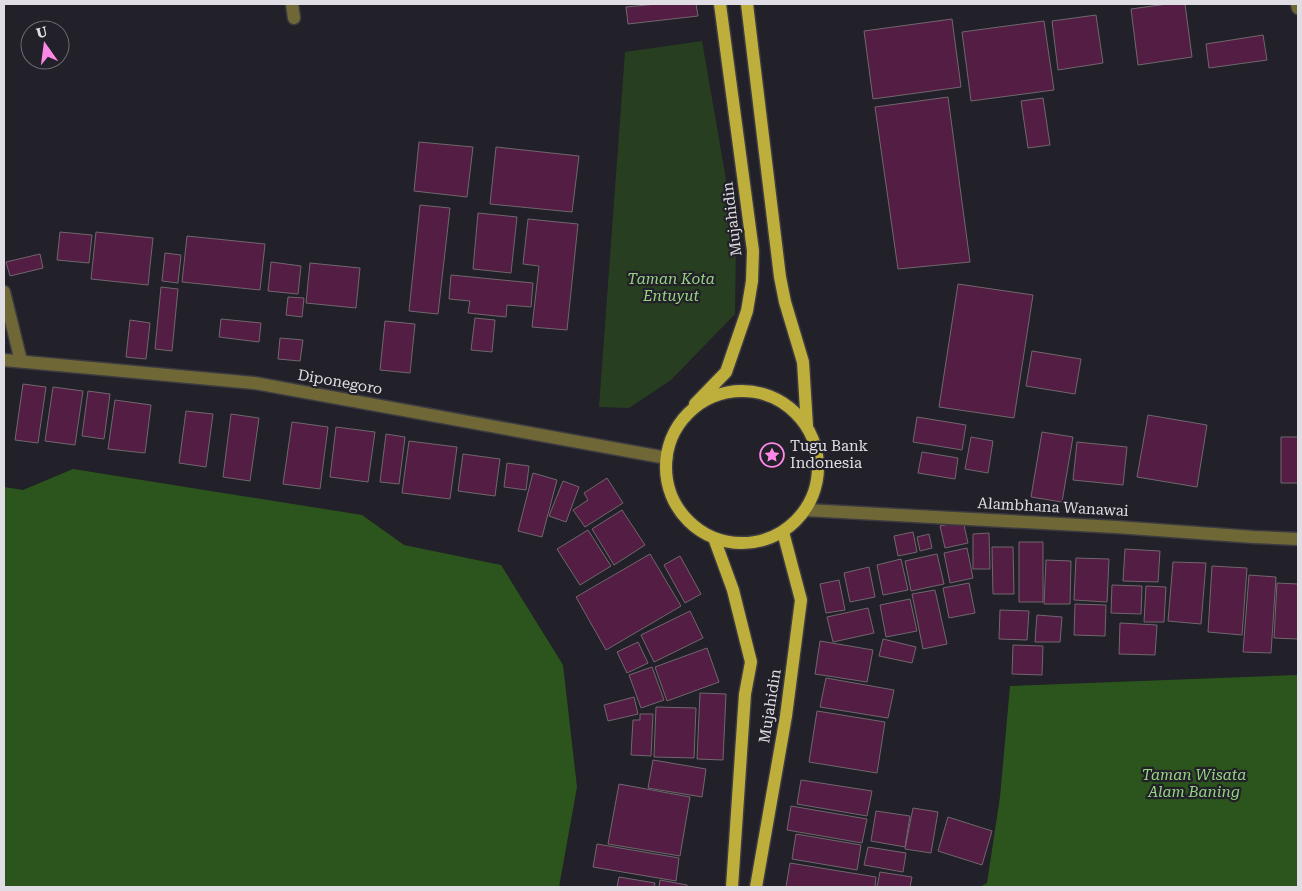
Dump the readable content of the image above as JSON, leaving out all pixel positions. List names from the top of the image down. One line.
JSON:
{"streets":{"main road":["Mujahidin"],"street":["Diponegoro","Alambhana Wanawai"]},"crossings":[["Mujahidin","Diponegoro"],["Mujahidin","Alambhana Wanawai"],["Diponegoro","Alambhana Wanawai"]],"parks":["Taman Kota Entuyut","Taman Wisata Alam Baning"],"places":{"place":["Tugu Bank Indonesia"]},"north":"top"}
